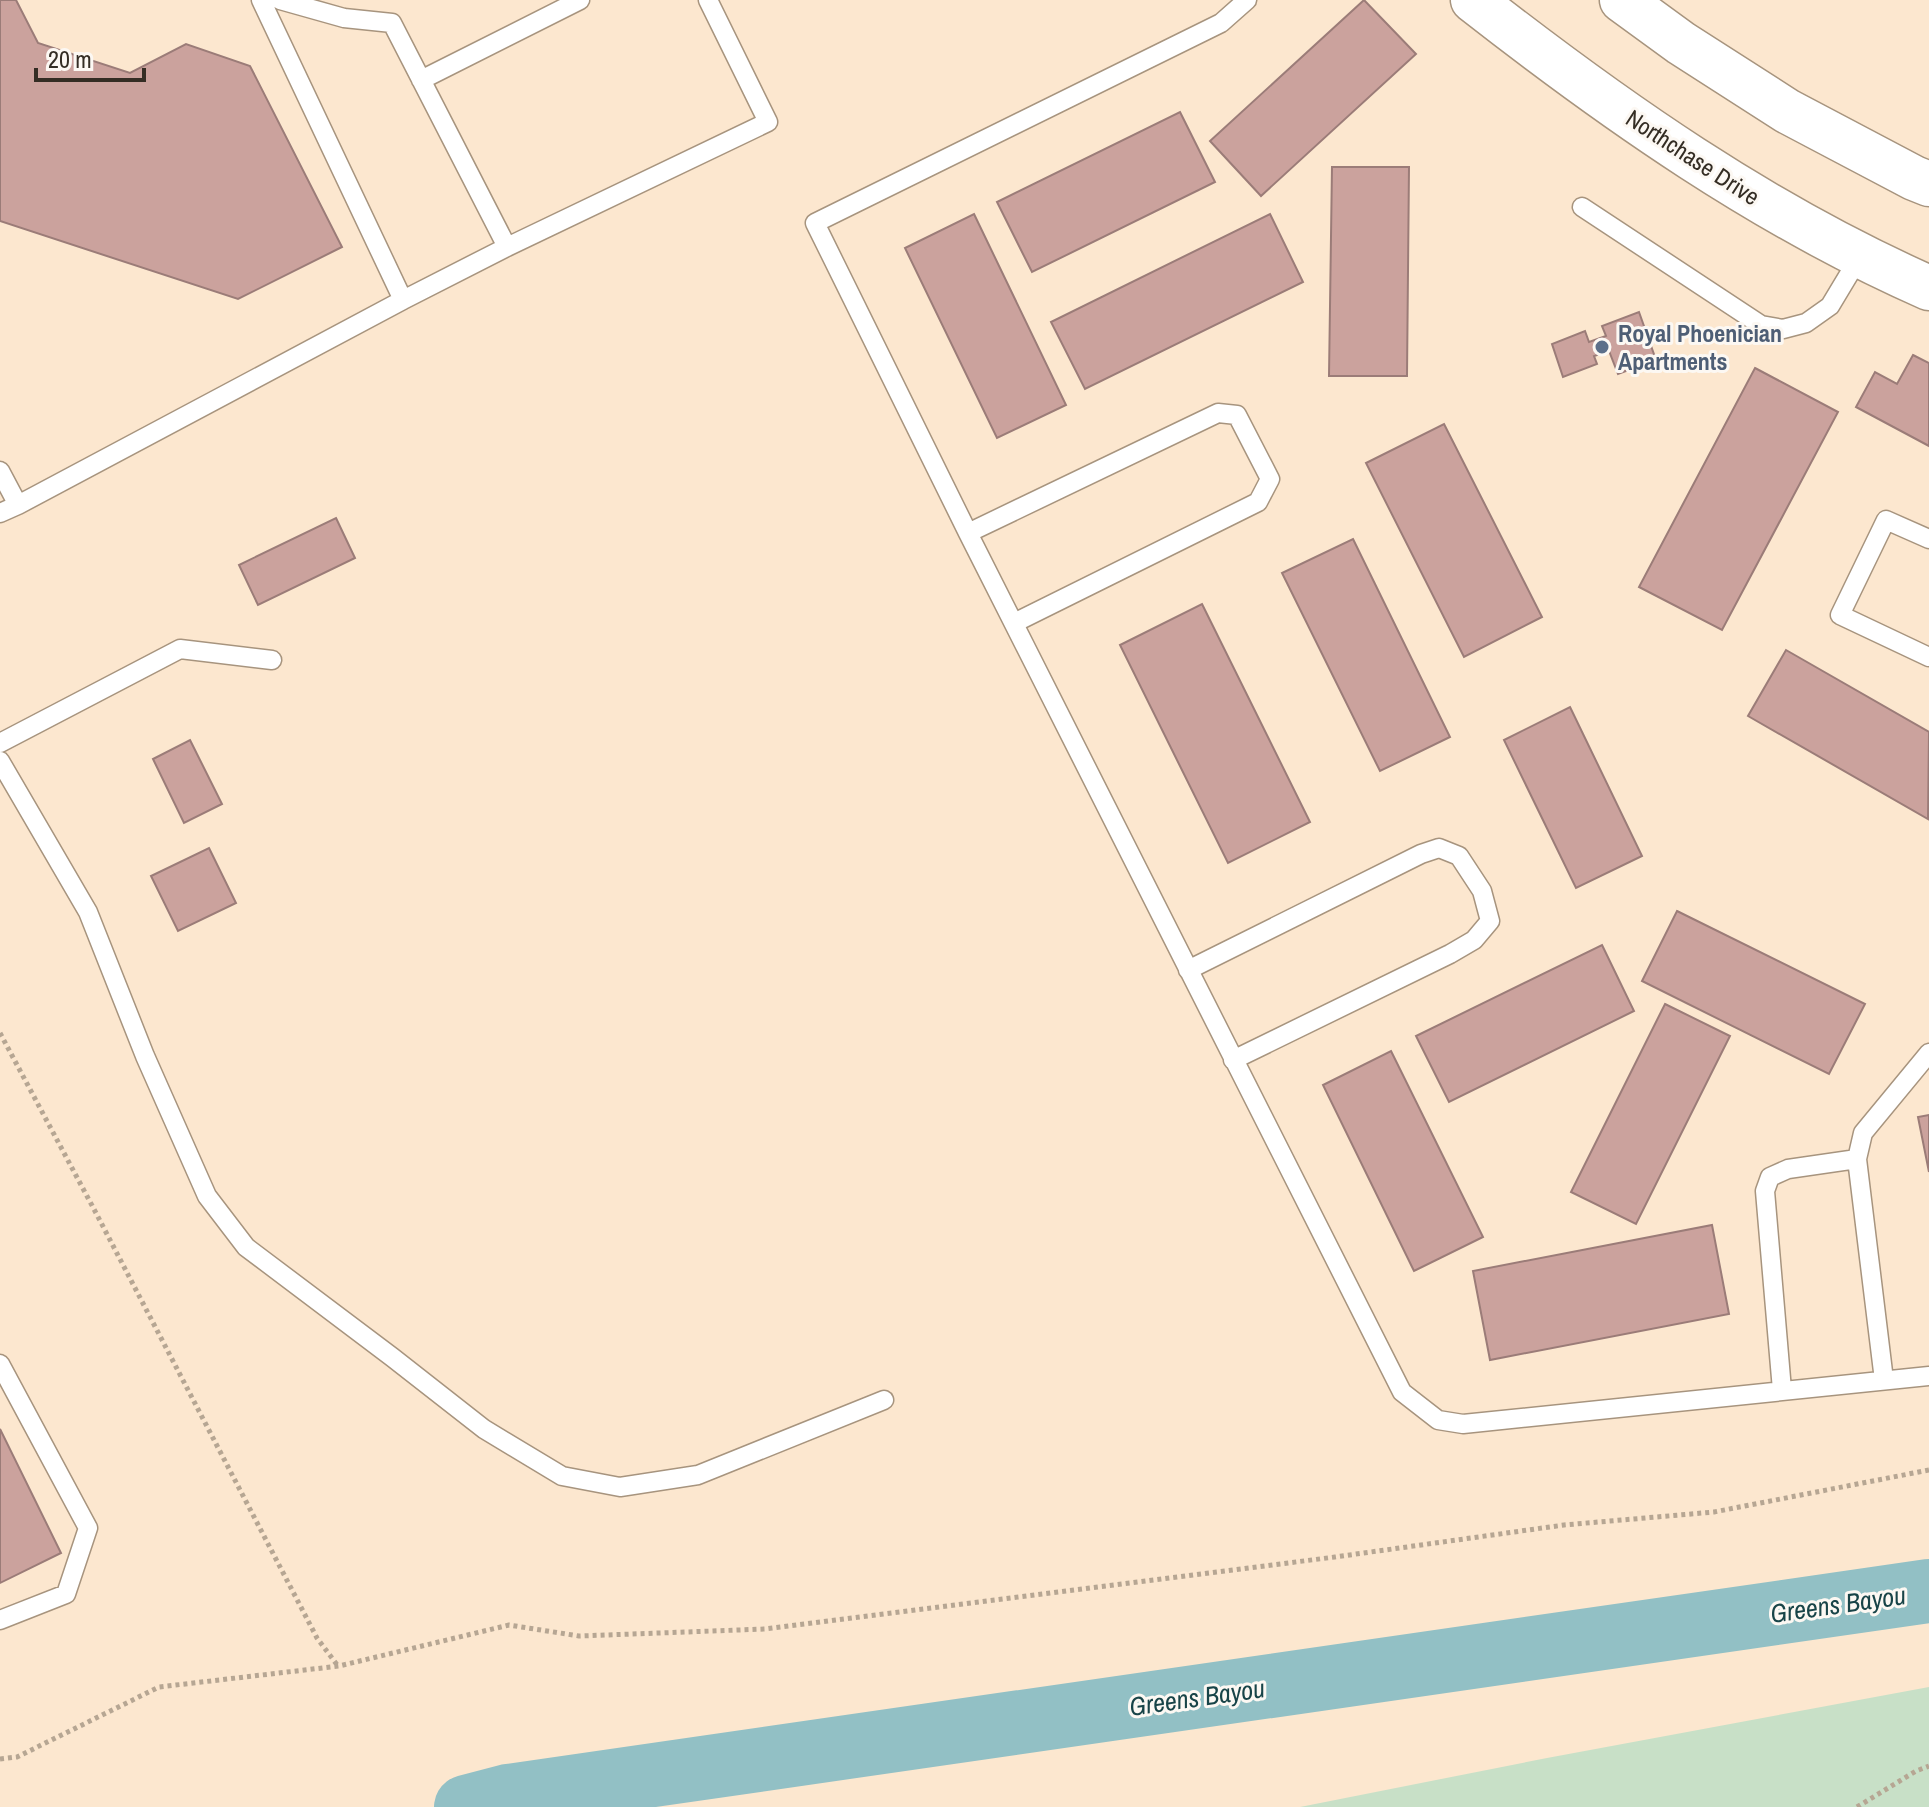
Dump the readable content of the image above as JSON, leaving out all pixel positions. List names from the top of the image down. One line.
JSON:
{"streets":{"street":["Northchase Drive"]},"water":["Greens Bayou"],"places":["Royal Phoenician Apartments"],"scale_bar":"20 m"}
